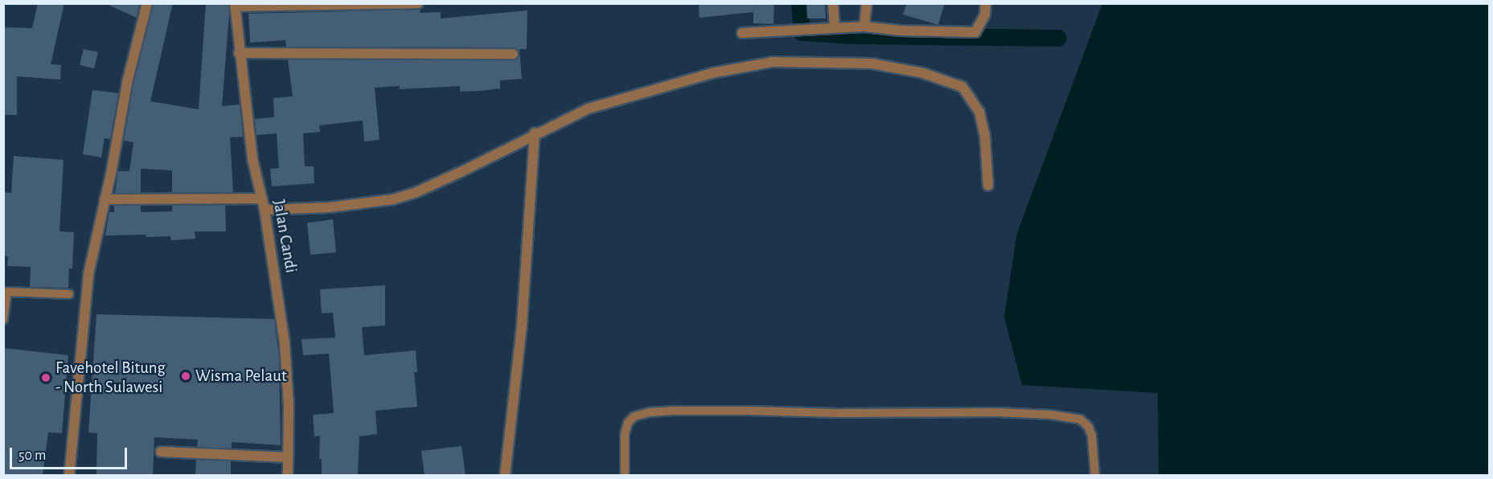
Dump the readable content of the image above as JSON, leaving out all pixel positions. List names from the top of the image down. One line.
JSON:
{"streets":{"street":["Jalan Candi"]},"places":["Wisma Pelaut","Favehotel Bitung - North Sulawesi"],"scale_bar":"50 m"}
